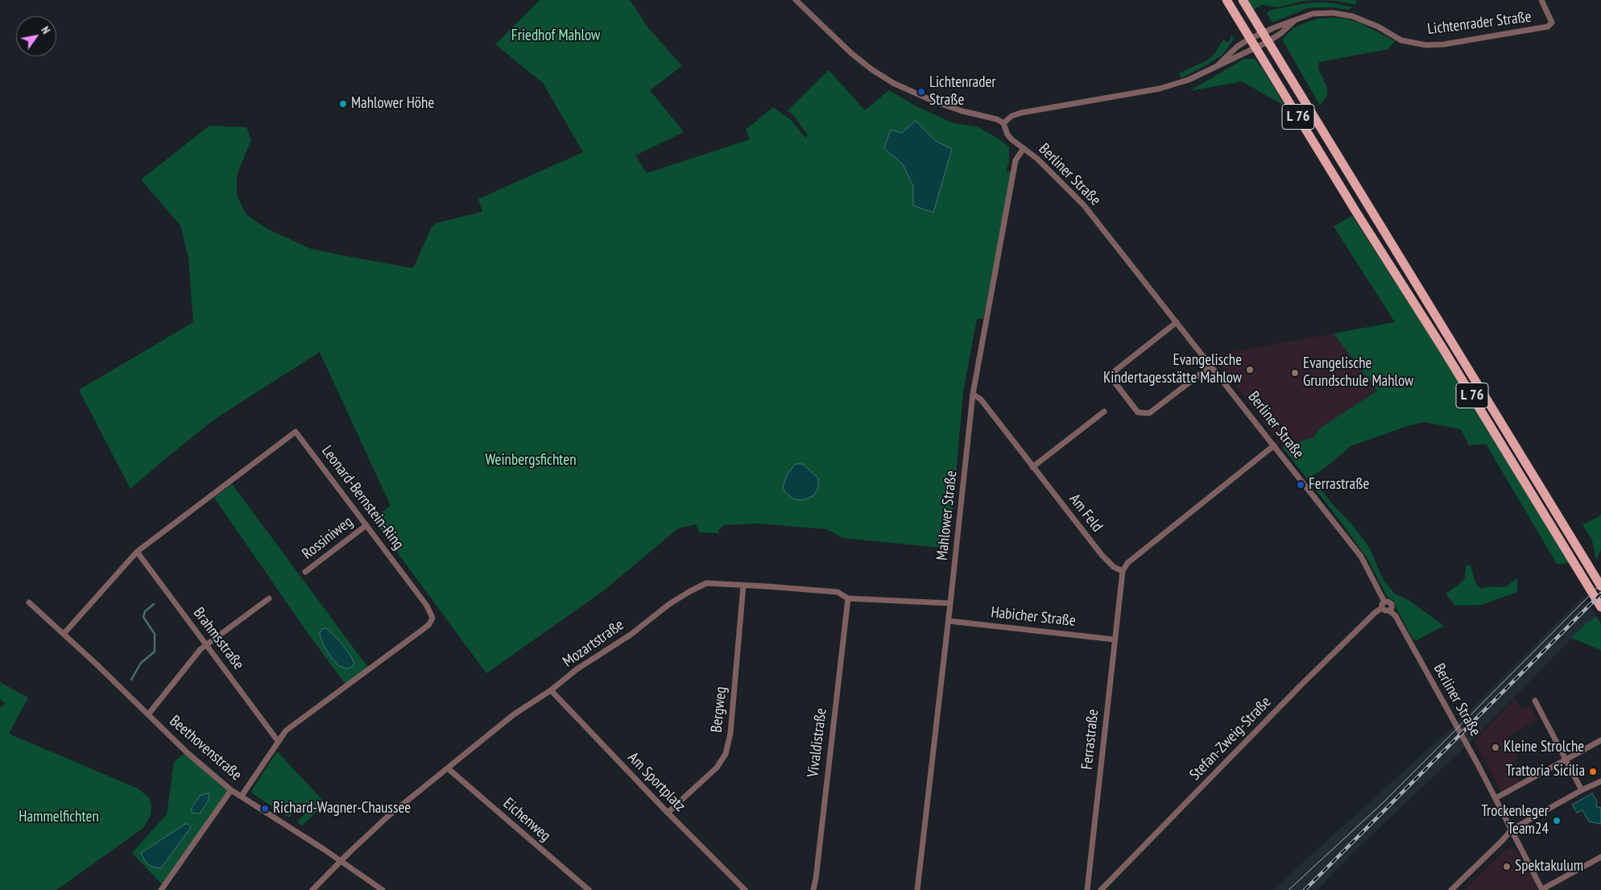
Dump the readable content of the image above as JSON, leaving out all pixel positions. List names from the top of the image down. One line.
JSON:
{"streets":{"main road":["L 76"],"street":["Lichtenrader Straße","Berliner Straße","Leonard-Bernstein-Ring","Am Feld","Mahlower Straße","Rossiniweg","Habicher Straße","Brahmsstraße","Mozartstraße","Bergweg","Stefan-Zweig-Straße","Ferrastraße","Vivaldistraße","Beethovenstraße","Am Sportplatz","Eichenweg"]},"crossings":[["Lichtenrader Straße","L 76"],["Lichtenrader Straße","Berliner Straße"],["Berliner Straße","Mahlower Straße"],["Berliner Straße","Stefan-Zweig-Straße"],["Berliner Straße","Ferrastraße"],["Leonard-Bernstein-Ring","Rossiniweg"],["Leonard-Bernstein-Ring","Brahmsstraße"],["Leonard-Bernstein-Ring","Beethovenstraße"],["Am Feld","Mahlower Straße"],["Am Feld","Ferrastraße"],["Mahlower Straße","Habicher Straße"],["Mahlower Straße","Mozartstraße"],["Habicher Straße","Ferrastraße"],["Mozartstraße","Bergweg"],["Mozartstraße","Vivaldistraße"],["Mozartstraße","Beethovenstraße"],["Mozartstraße","Am Sportplatz"],["Mozartstraße","Eichenweg"],["Bergweg","Am Sportplatz"]],"parks":["Friedhof Mahlow","Weinbergsfichten","Hammelfichten"],"places":["Lichtenrader Straße","Mahlower Höhe","Evangelische Kindertagesstätte Mahlow","Evangelische Grundschule Mahlow","Ferrastraße","Kleine Strolche","Trattoria Sicilia","Richard-Wagner-Chaussee","Trockenleger Team24","Spektakulum"],"north":"top right"}
